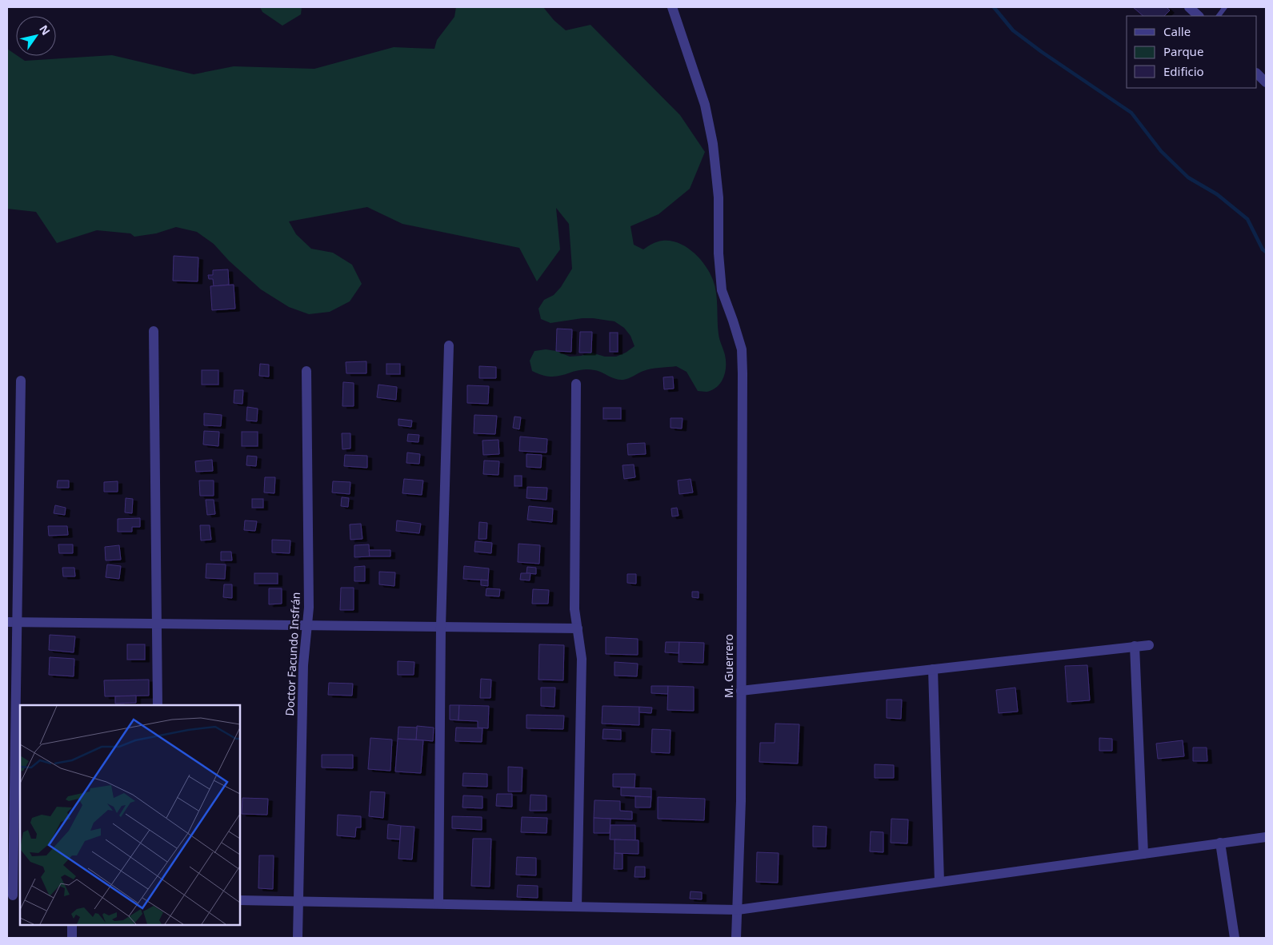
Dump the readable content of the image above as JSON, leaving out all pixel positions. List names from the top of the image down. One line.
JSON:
{"streets":{"street":["Doctor Facundo Insfrán","M. Guerrero"]},"legend":["Calle","Parque","Edificio"],"north":"top right"}
